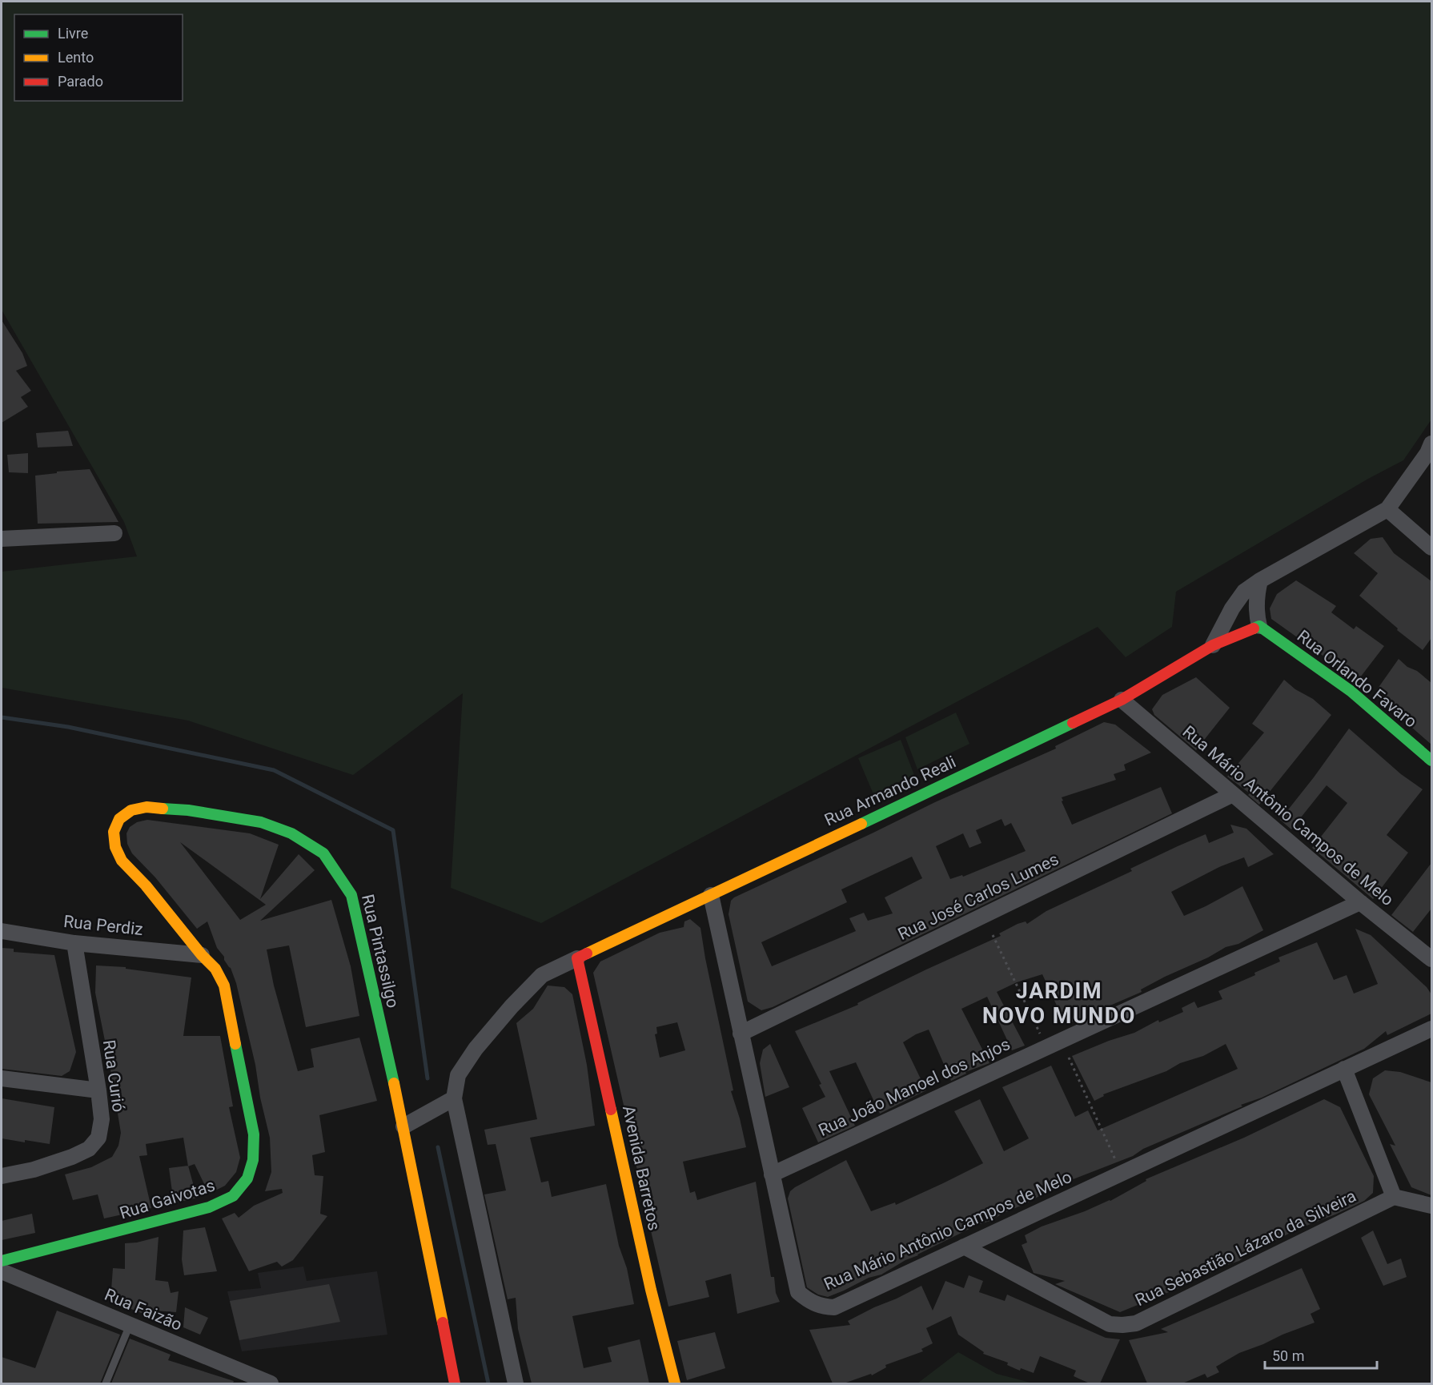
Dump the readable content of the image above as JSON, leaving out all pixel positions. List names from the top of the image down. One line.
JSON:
{"streets":{"street":["Rua Orlando Favaro","Rua Armando Reali","Rua Mário Antônio Campos de Melo","Rua José Carlos Lumes","Rua Perdiz","Rua Pintassilgo","Rua Curió","Rua João Manoel dos Anjos","Avenida Barretos","Rua Gaivotas","Rua Sebastião Lázaro da Silveira","Rua Faizão"]},"crossings":[["Rua Orlando Favaro","Rua Armando Reali"],["Rua Armando Reali","Rua Mário Antônio Campos de Melo"],["Rua Armando Reali","Avenida Barretos"],["Rua Mário Antônio Campos de Melo","Rua José Carlos Lumes"],["Rua Mário Antônio Campos de Melo","Rua João Manoel dos Anjos"],["Rua Mário Antônio Campos de Melo","Rua Sebastião Lázaro da Silveira"],["Rua Perdiz","Rua Pintassilgo"],["Rua Perdiz","Rua Curió"],["Rua Perdiz","Rua Gaivotas"],["Rua Pintassilgo","Rua Gaivotas"]],"districts":["JARDIM NOVO MUNDO"],"legend":["Livre","Lento","Parado"],"scale_bar":"50 m"}
